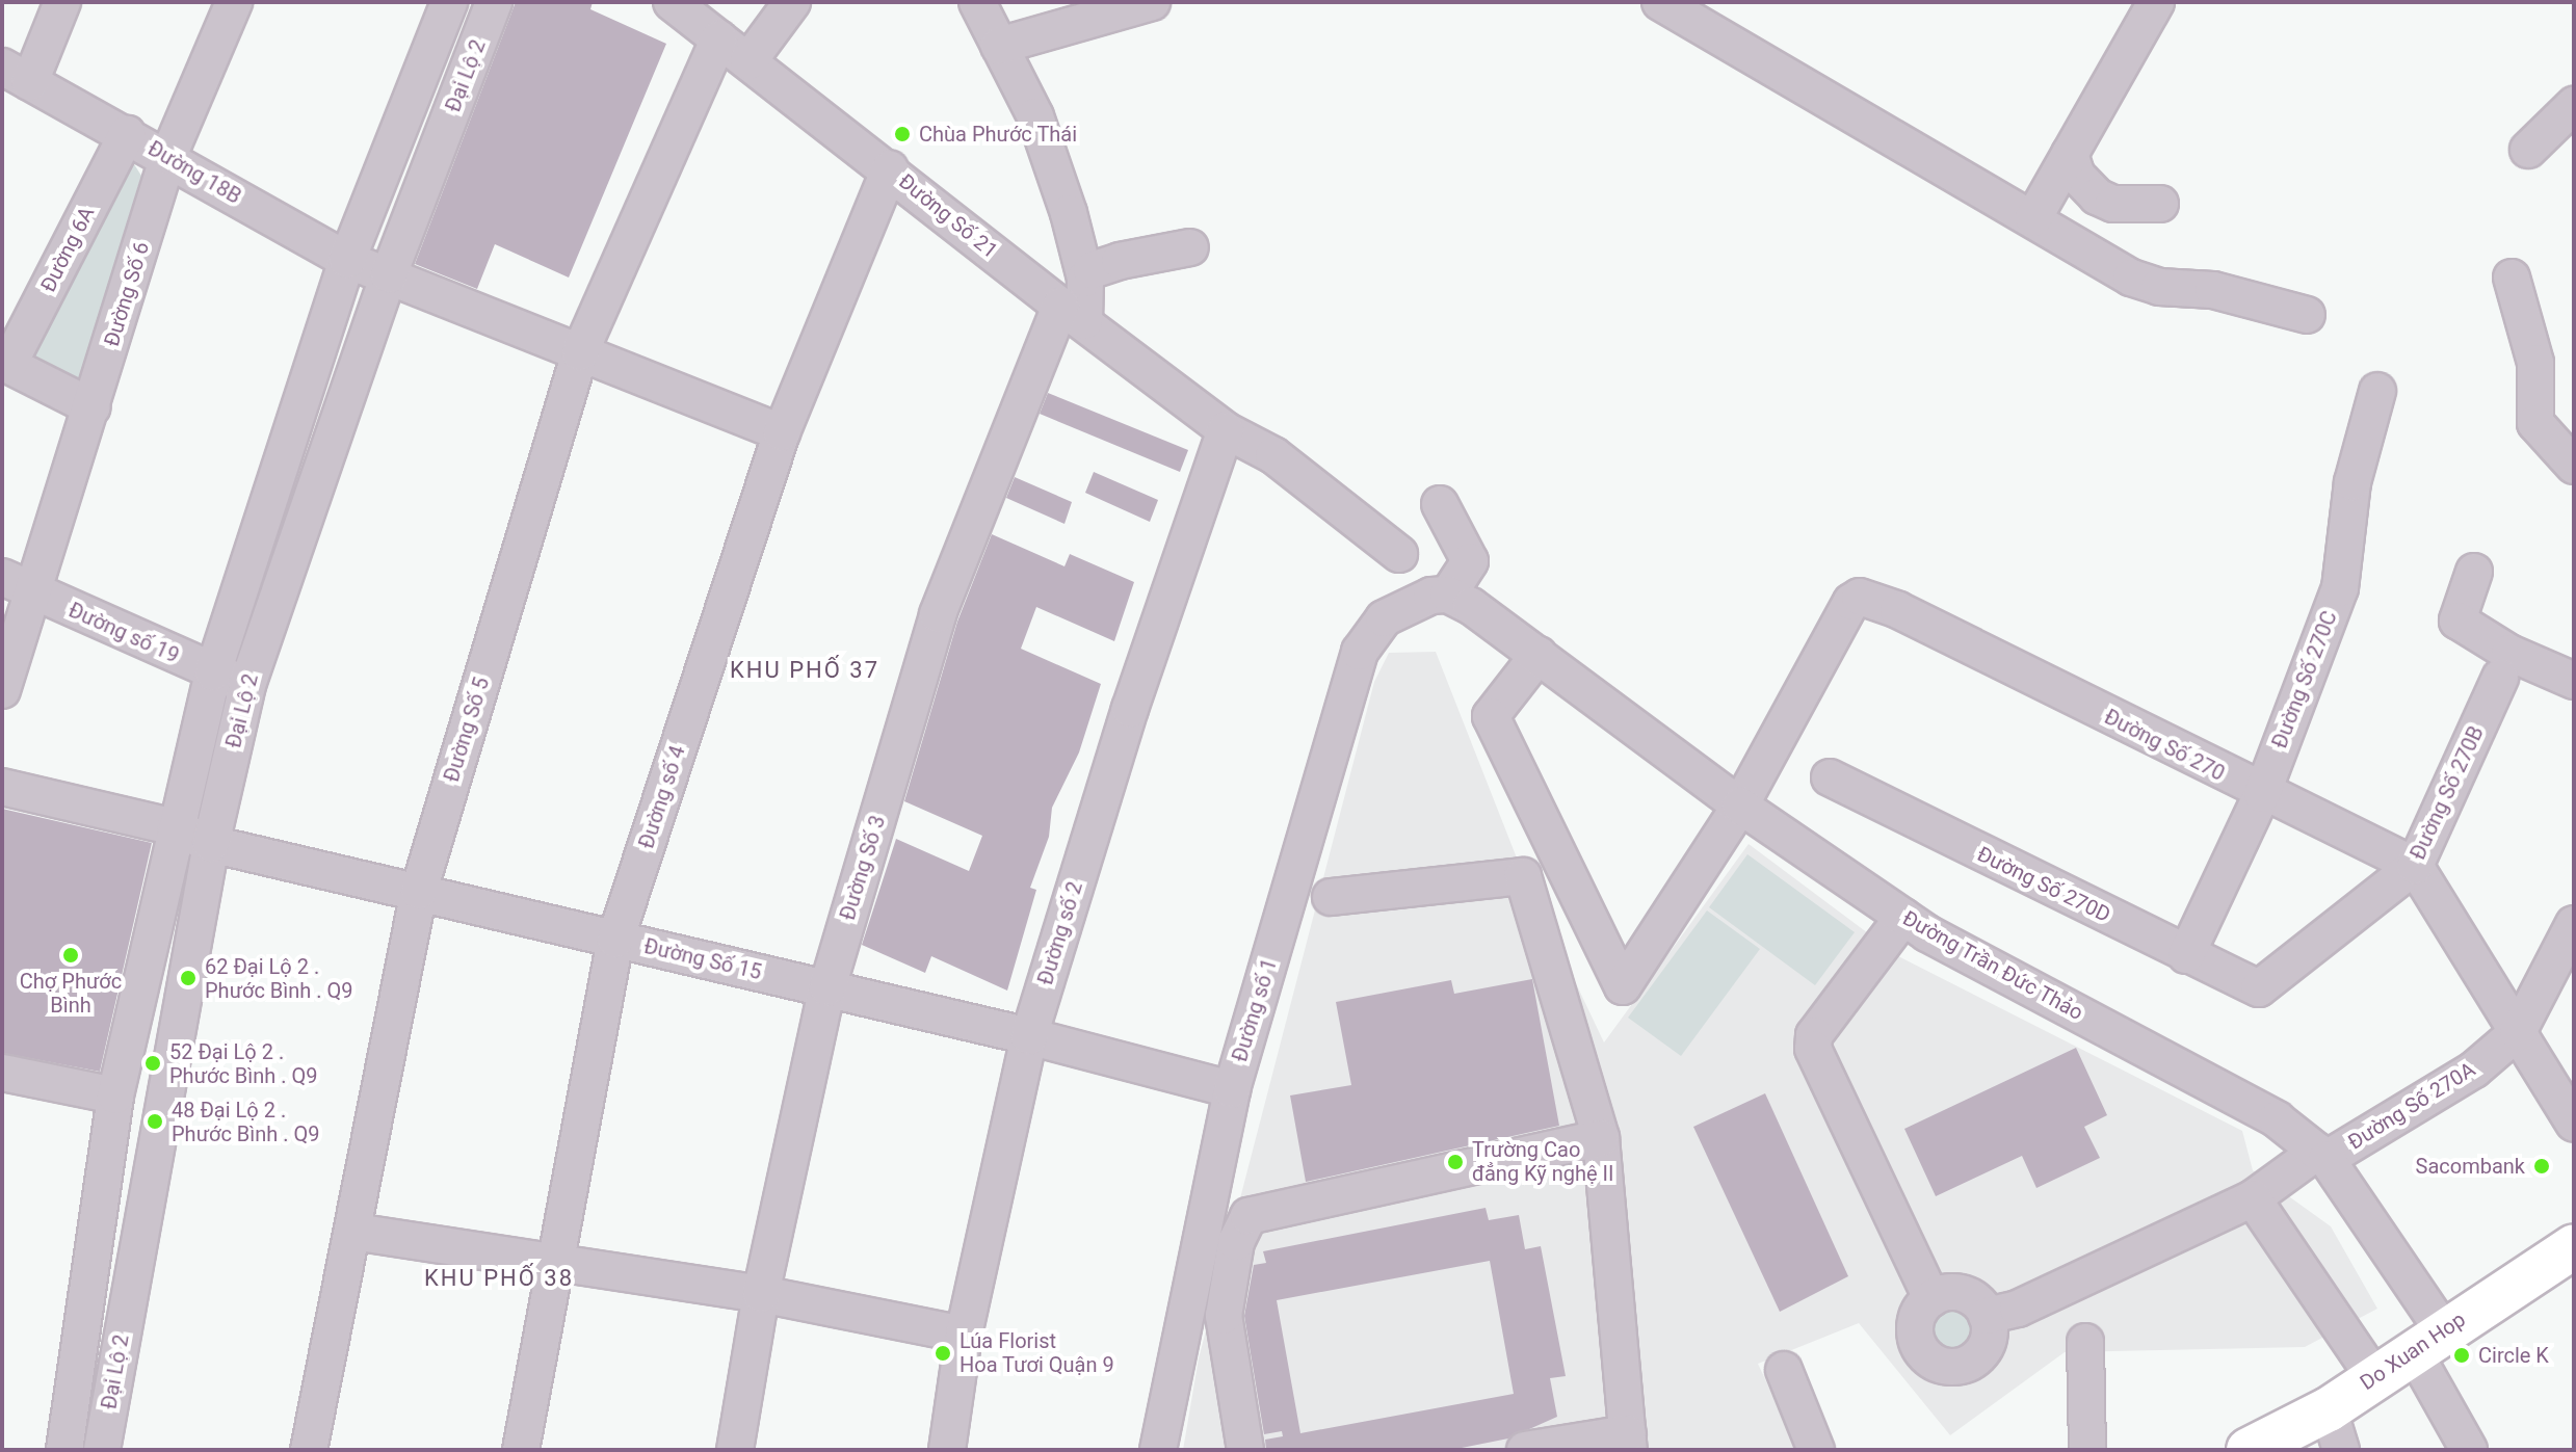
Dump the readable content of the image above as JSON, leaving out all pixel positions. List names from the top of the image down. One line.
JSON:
{"streets":{"main road":["Do Xuan Hop"],"street":["Đại Lộ 2","Đường 18B","Đường Số 21","Đường 6A","Đường Số 6","Đường số 19","Đường Số 270C","Đường Số 5","Đường Số 270","Đường Số 270B","Đường số 4","Đường Số 3","Đường Số 270D","Đường số 2","Đường Số 15","Đường Trần Đức Thảo","Đường số 1","Đường Số 270A"]},"crossings":[["Đại Lộ 2","Đường 18B"],["Đại Lộ 2","Đường số 19"],["Đại Lộ 2","Đường Số 15"],["Đường 18B","Đường 6A"],["Đường 18B","Đường Số 6"],["Đường 18B","Đường Số 5"],["Đường 18B","Đường số 4"],["Đường Số 21","Đường Số 5"],["Đường Số 21","Đường số 4"],["Đường Số 21","Đường Số 3"],["Đường Số 21","Đường số 2"],["Đường Số 6","Đường số 19"],["Đường Số 270C","Đường Số 270"],["Đường Số 270C","Đường Số 270D"],["Đường Số 5","Đường Số 15"],["Đường Số 270","Đường Số 270B"],["Đường Số 270","Đường Trần Đức Thảo"],["Đường Số 270B","Đường Số 270D"],["Đường số 4","Đường Số 15"],["Đường Số 3","Đường Số 15"],["Đường số 2","Đường Số 15"],["Đường Số 15","Đường số 1"],["Đường Trần Đức Thảo","Đường số 1"],["Đường Trần Đức Thảo","Đường Số 270A"],["Đường Trần Đức Thảo","Do Xuan Hop"]],"districts":["KHU PHỐ 37","KHU PHỐ 38"],"places":["Chùa Phước Thái","Chợ Phước Bình","62 Đại Lộ 2 . Phước Bình . Q9","52 Đại Lộ 2 . Phước Bình . Q9","48 Đại Lộ 2 . Phước Bình . Q9","Trường Cao đẳng Kỹ nghệ II","Sacombank","Lúa Florist Hoa Tươi Quận 9","Circle K"]}
